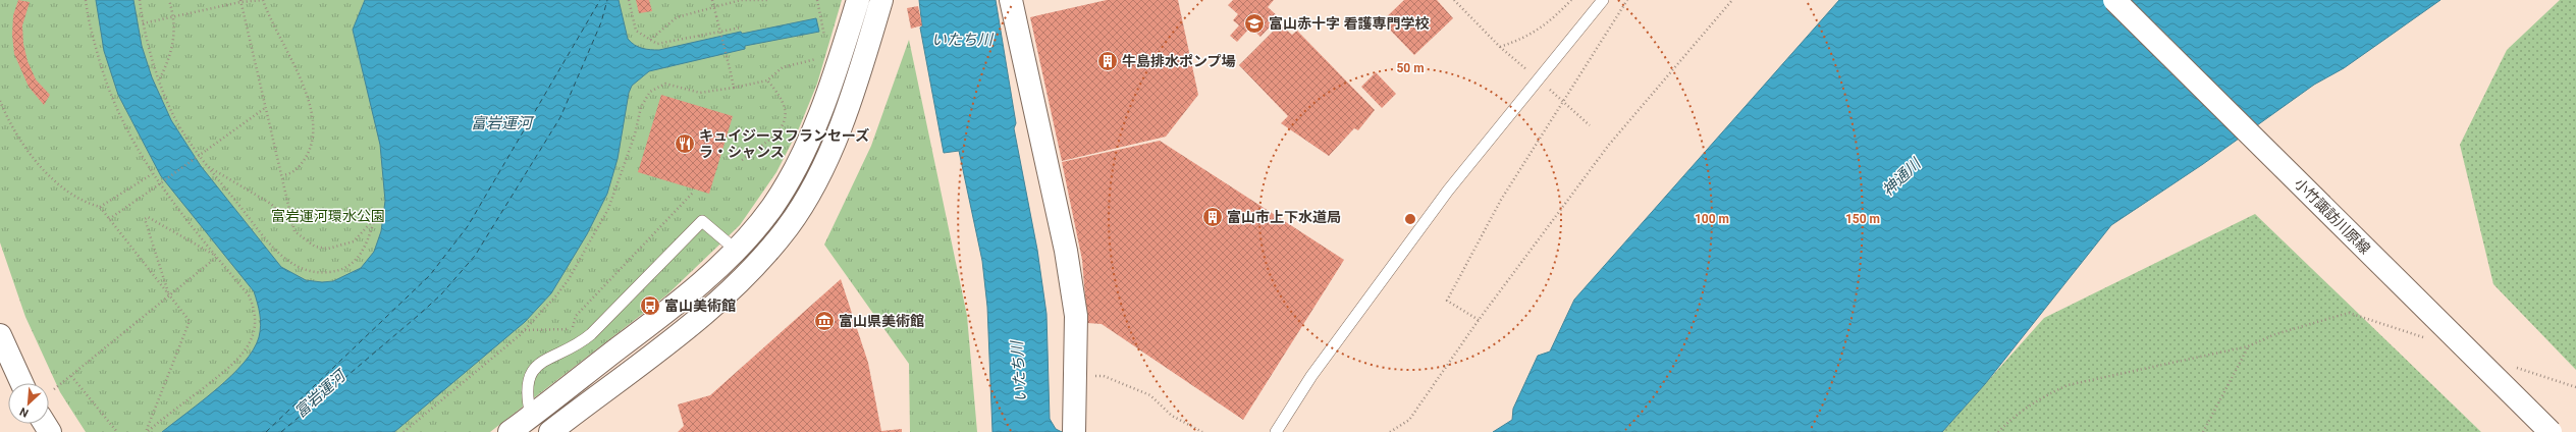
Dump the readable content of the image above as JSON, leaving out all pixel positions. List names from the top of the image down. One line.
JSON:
{"streets":{"street":["小竹諏訪川原線"]},"water":["いたち川","富岩運河","神通川"],"parks":["富岩運河環水公園"],"places":{"school or university":["富山赤十字 看護専門学校"],"building":["牛島排水ポンプ場","富山市上下水道局"],"restaurant":["キュイジーヌフランセーズ ラ・シャンス"],"bus stop":["富山美術館"],"museum":["富山県美術館"]},"north":"bottom left","rings":["50 m","100 m","150 m"]}
